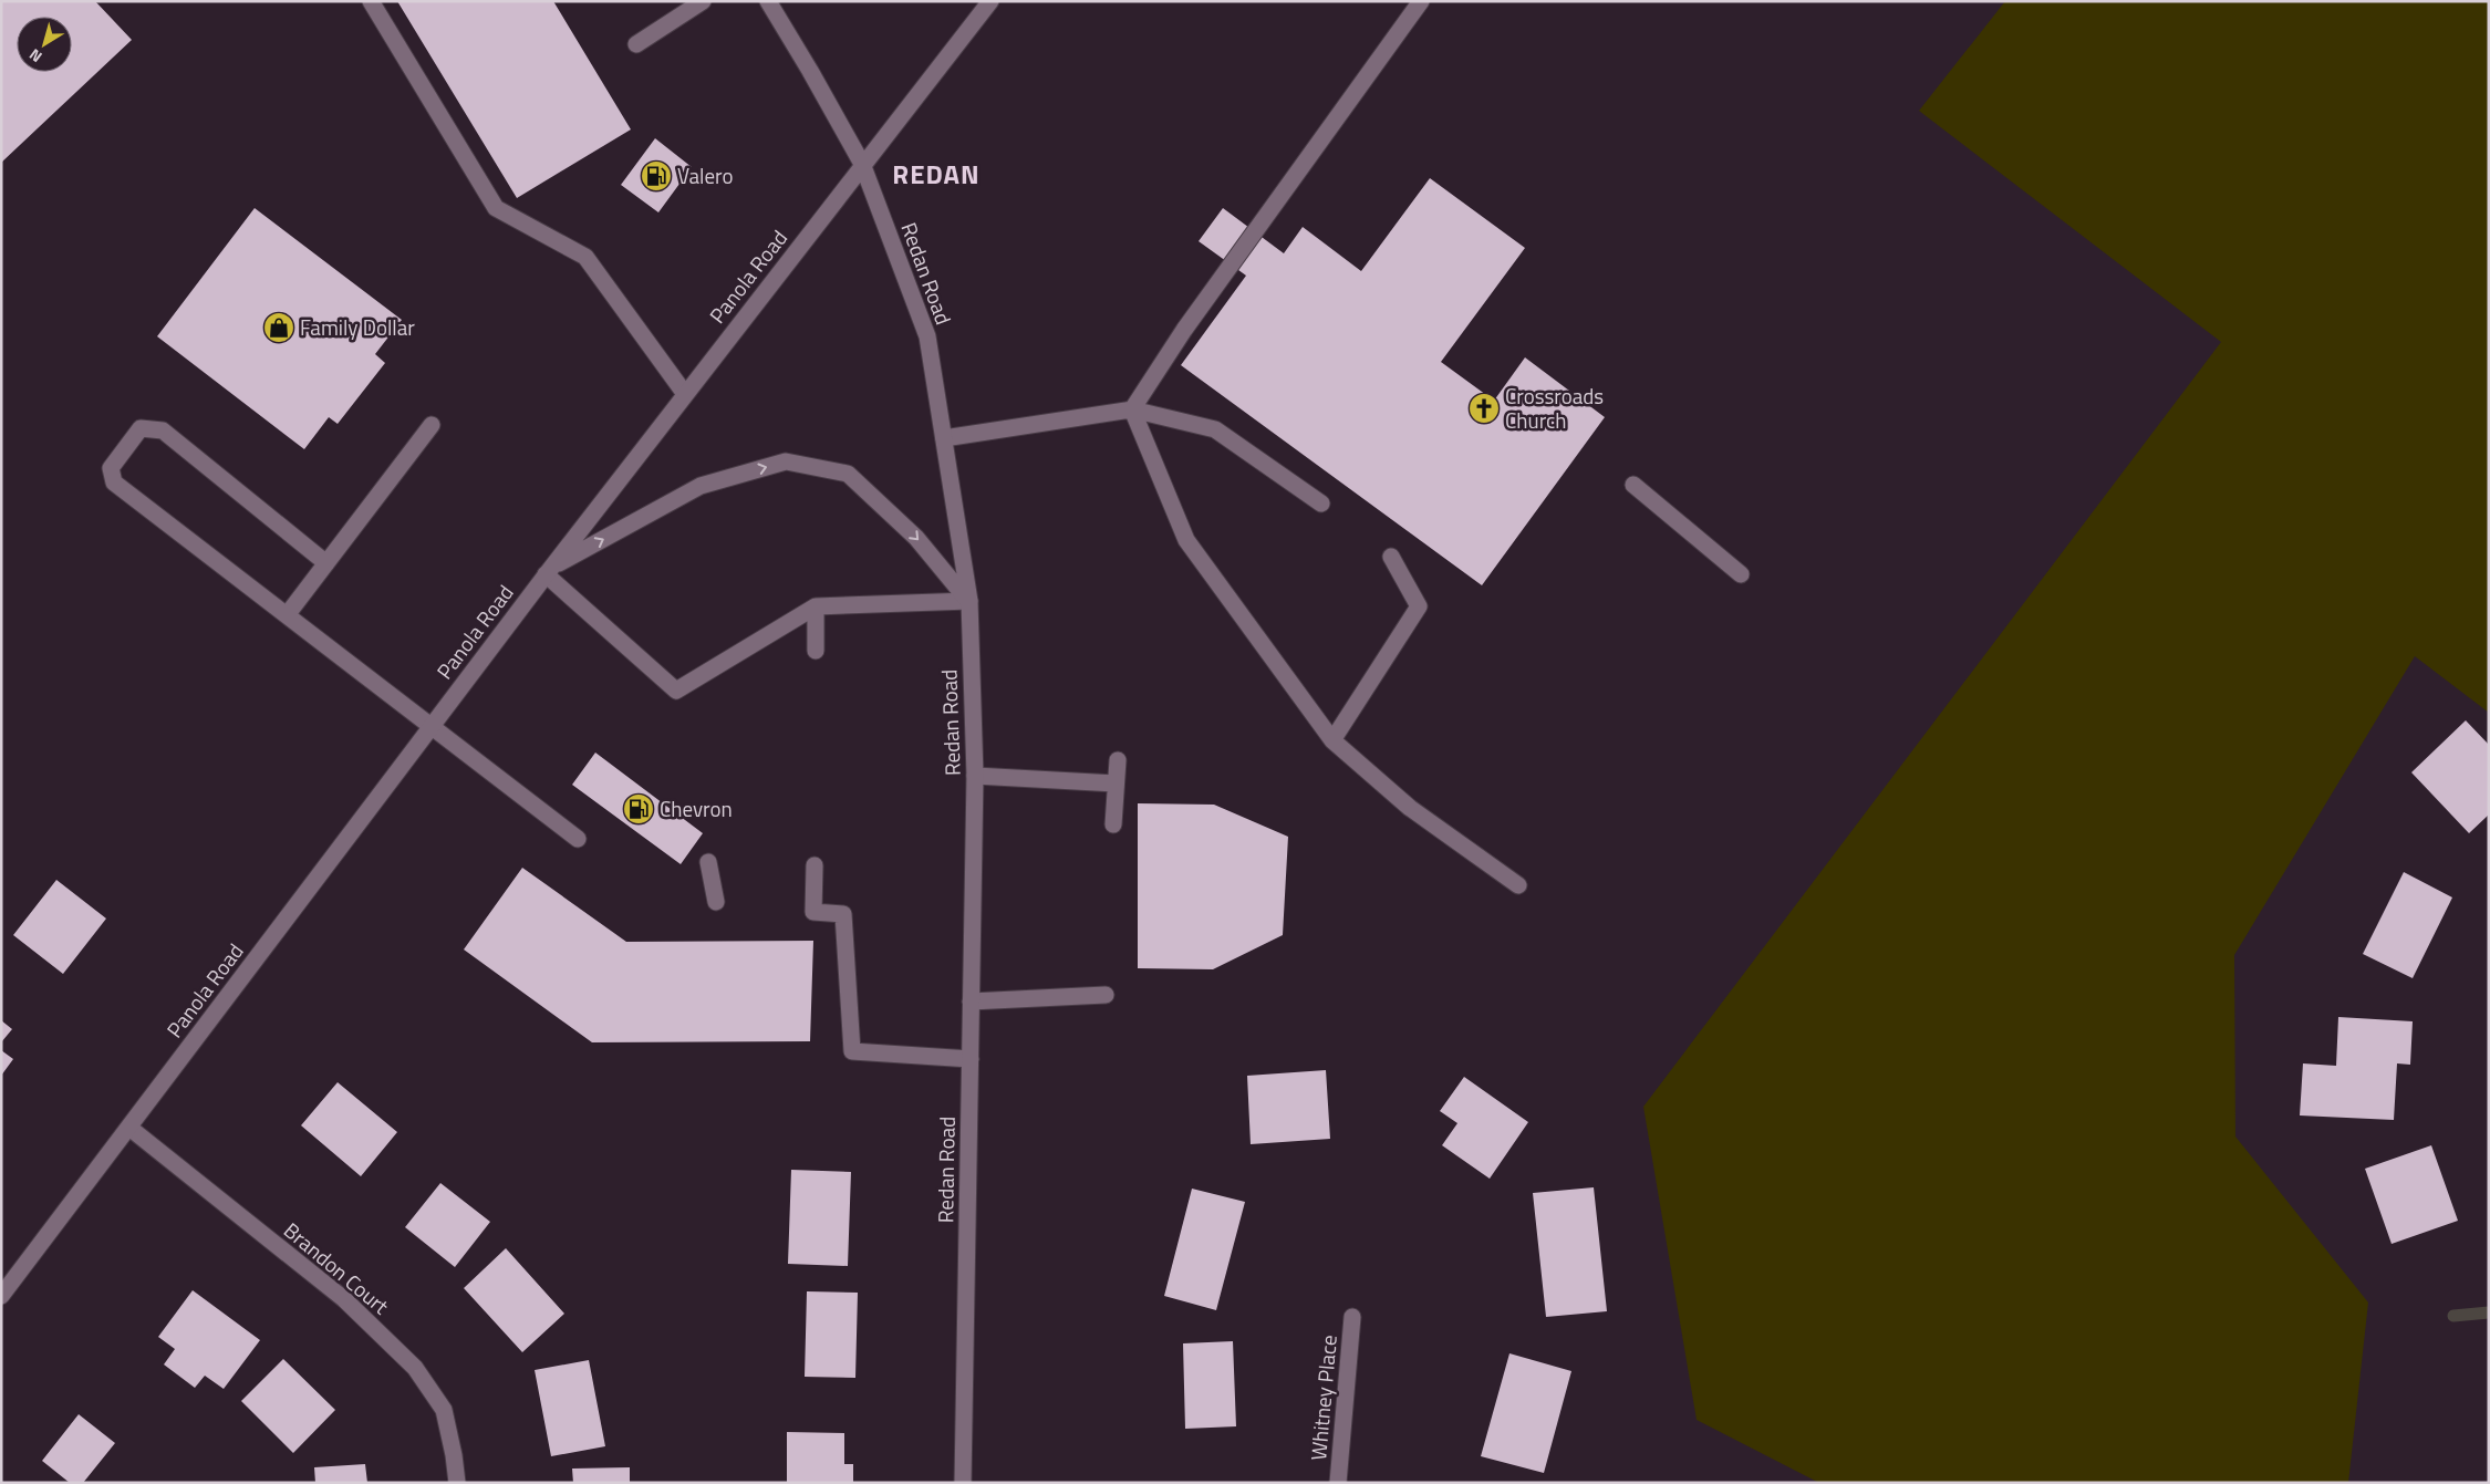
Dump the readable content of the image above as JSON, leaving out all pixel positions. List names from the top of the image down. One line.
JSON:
{"streets":{"main road":["Redan Road","Panola Road","Brandon Court","Whitney Place"]},"crossings":[["Redan Road","Panola Road"],["Panola Road","Brandon Court"]],"districts":["REDAN"],"places":{"fuel station":["Valero","Chevron"],"shop":["Family Dollar"],"church":["Crossroads Church"]},"north":"bottom left"}
